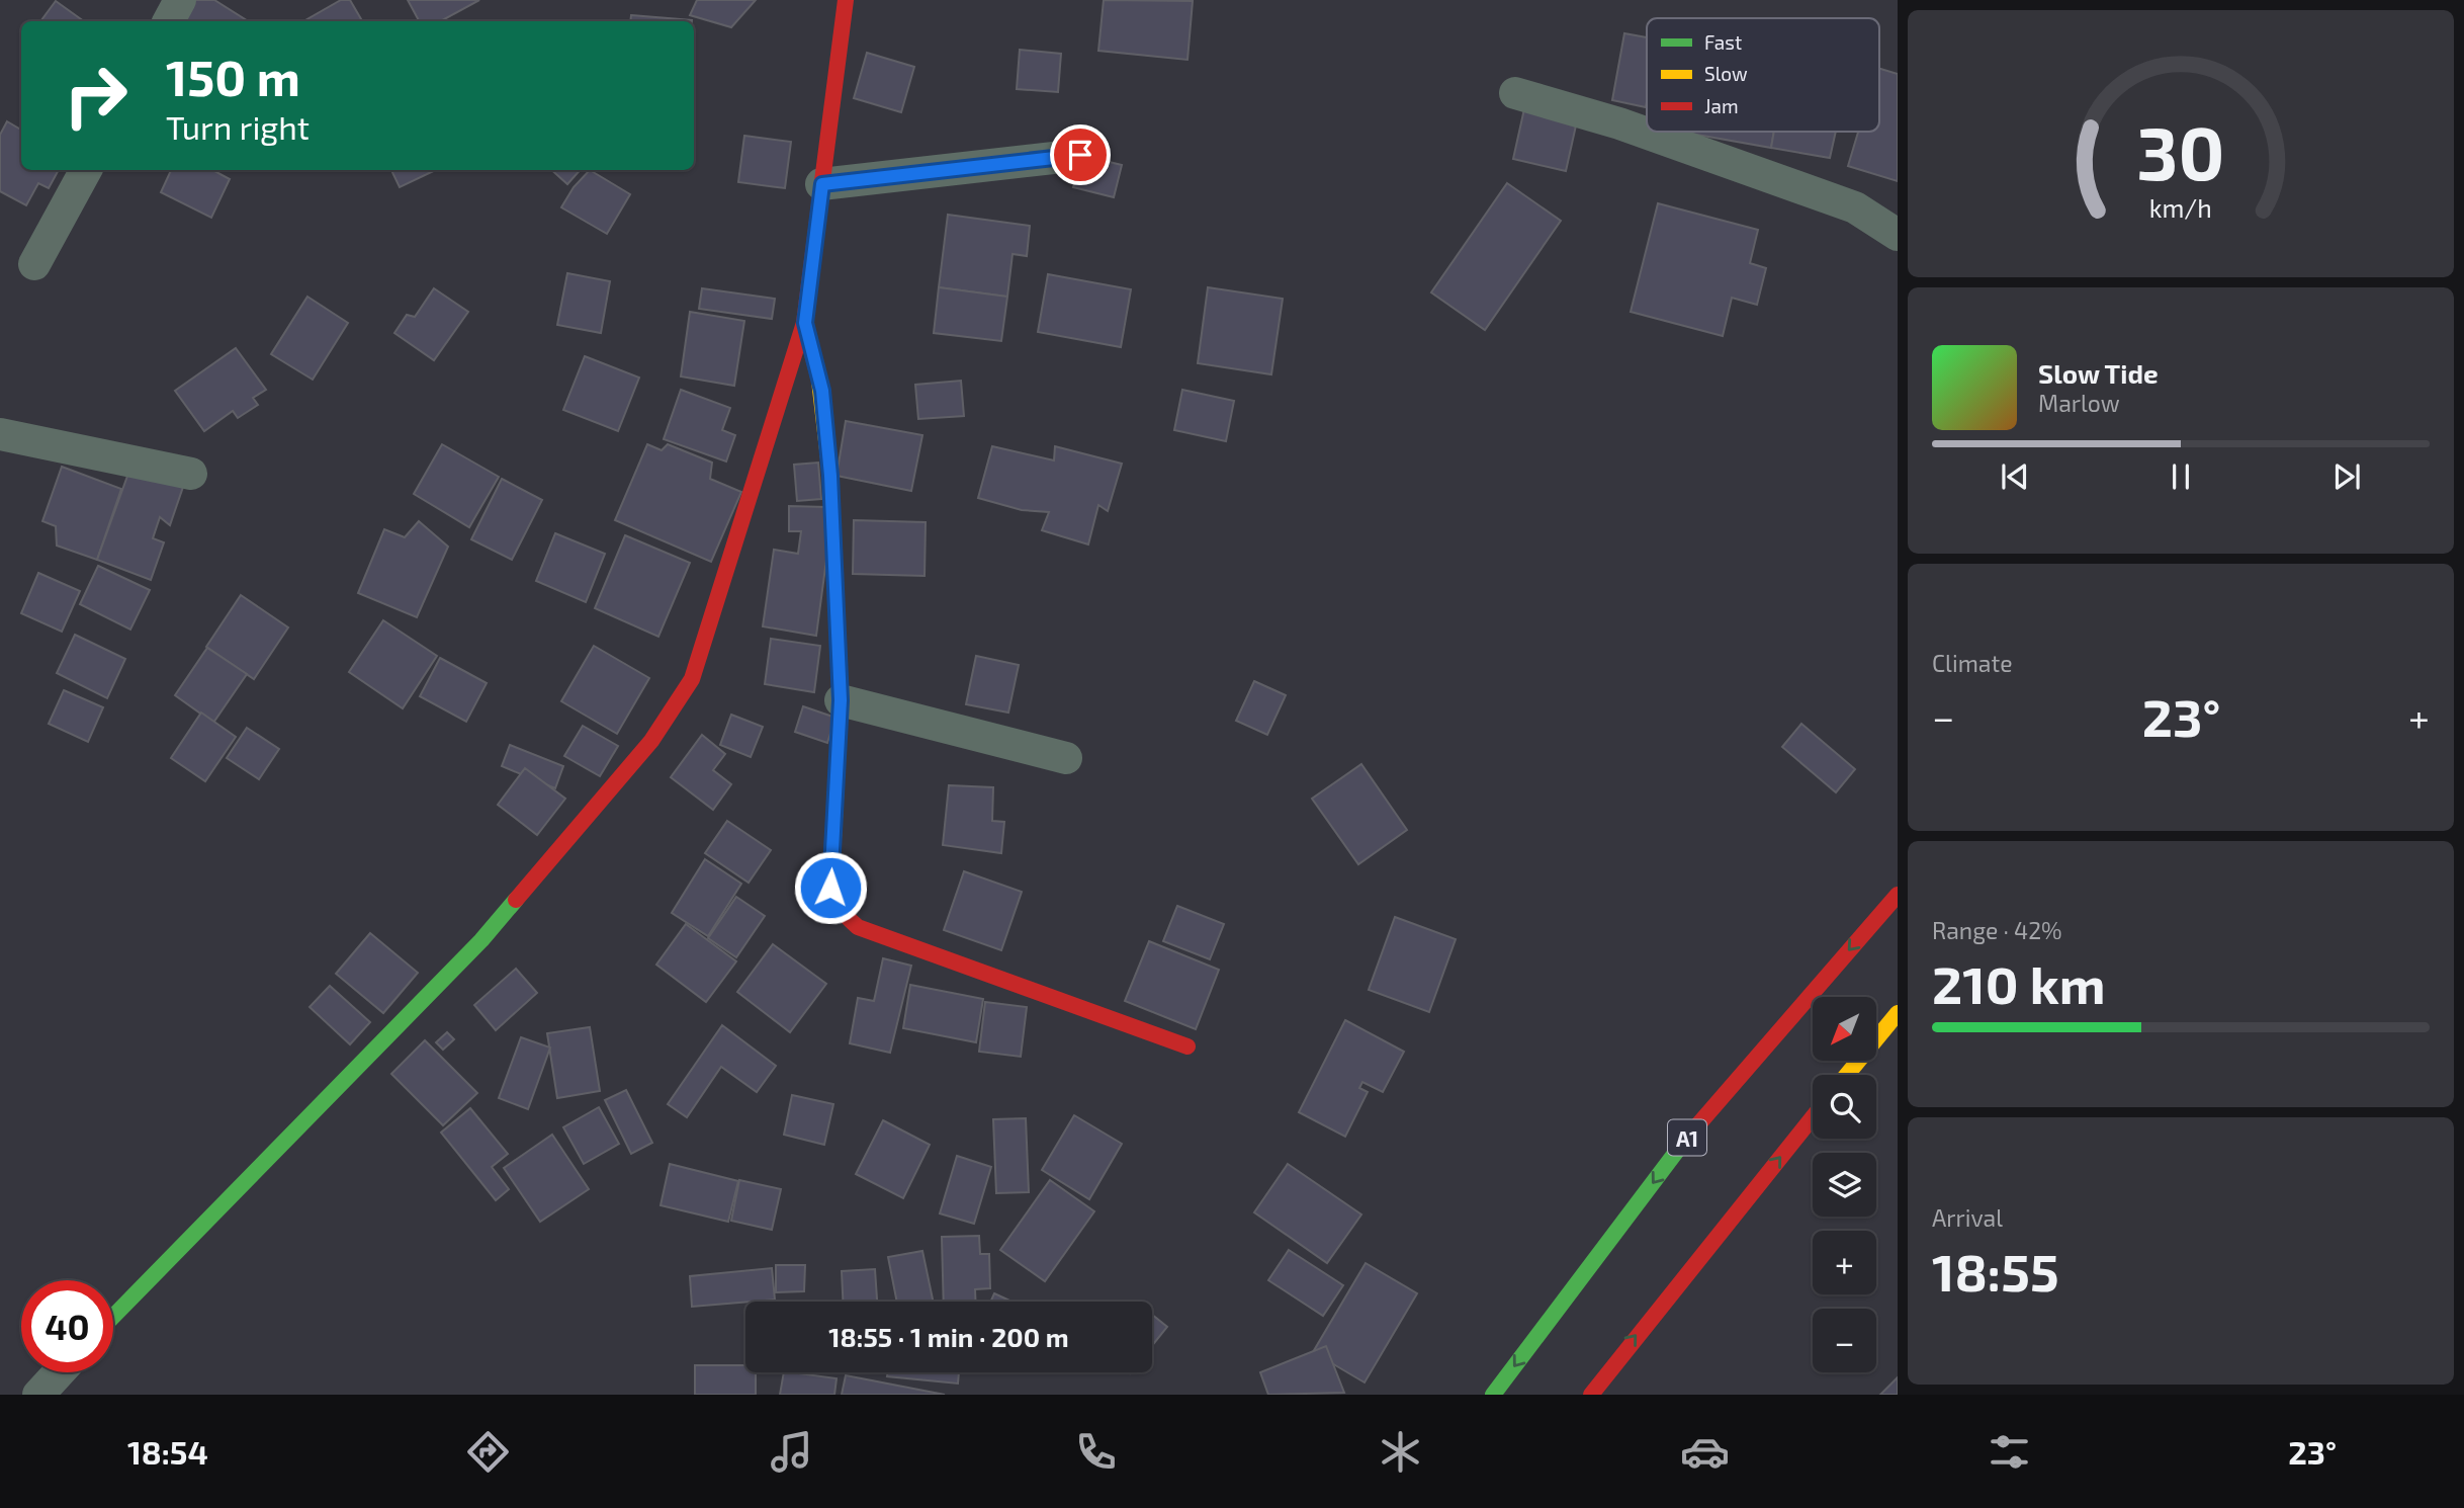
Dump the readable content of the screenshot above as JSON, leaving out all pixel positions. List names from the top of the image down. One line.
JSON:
{"streets":{"main road":["A1"]},"legend":["Fast","Slow","Jam"],"north":"bottom left","page":{"turn":["150 m","Turn right"],"song":["Slow Tide","Marlow"],"tile":["Climate",["Range · 42%","210 km"],["Arrival","18:55"]],"heat":["−","23°","+"],"map_buttons":["+","−"],"limit":"40","trip":"18:55 · 1 min · 200 m","tabs":["18:54","23°"],"gauge":["30","km/h"]}}
